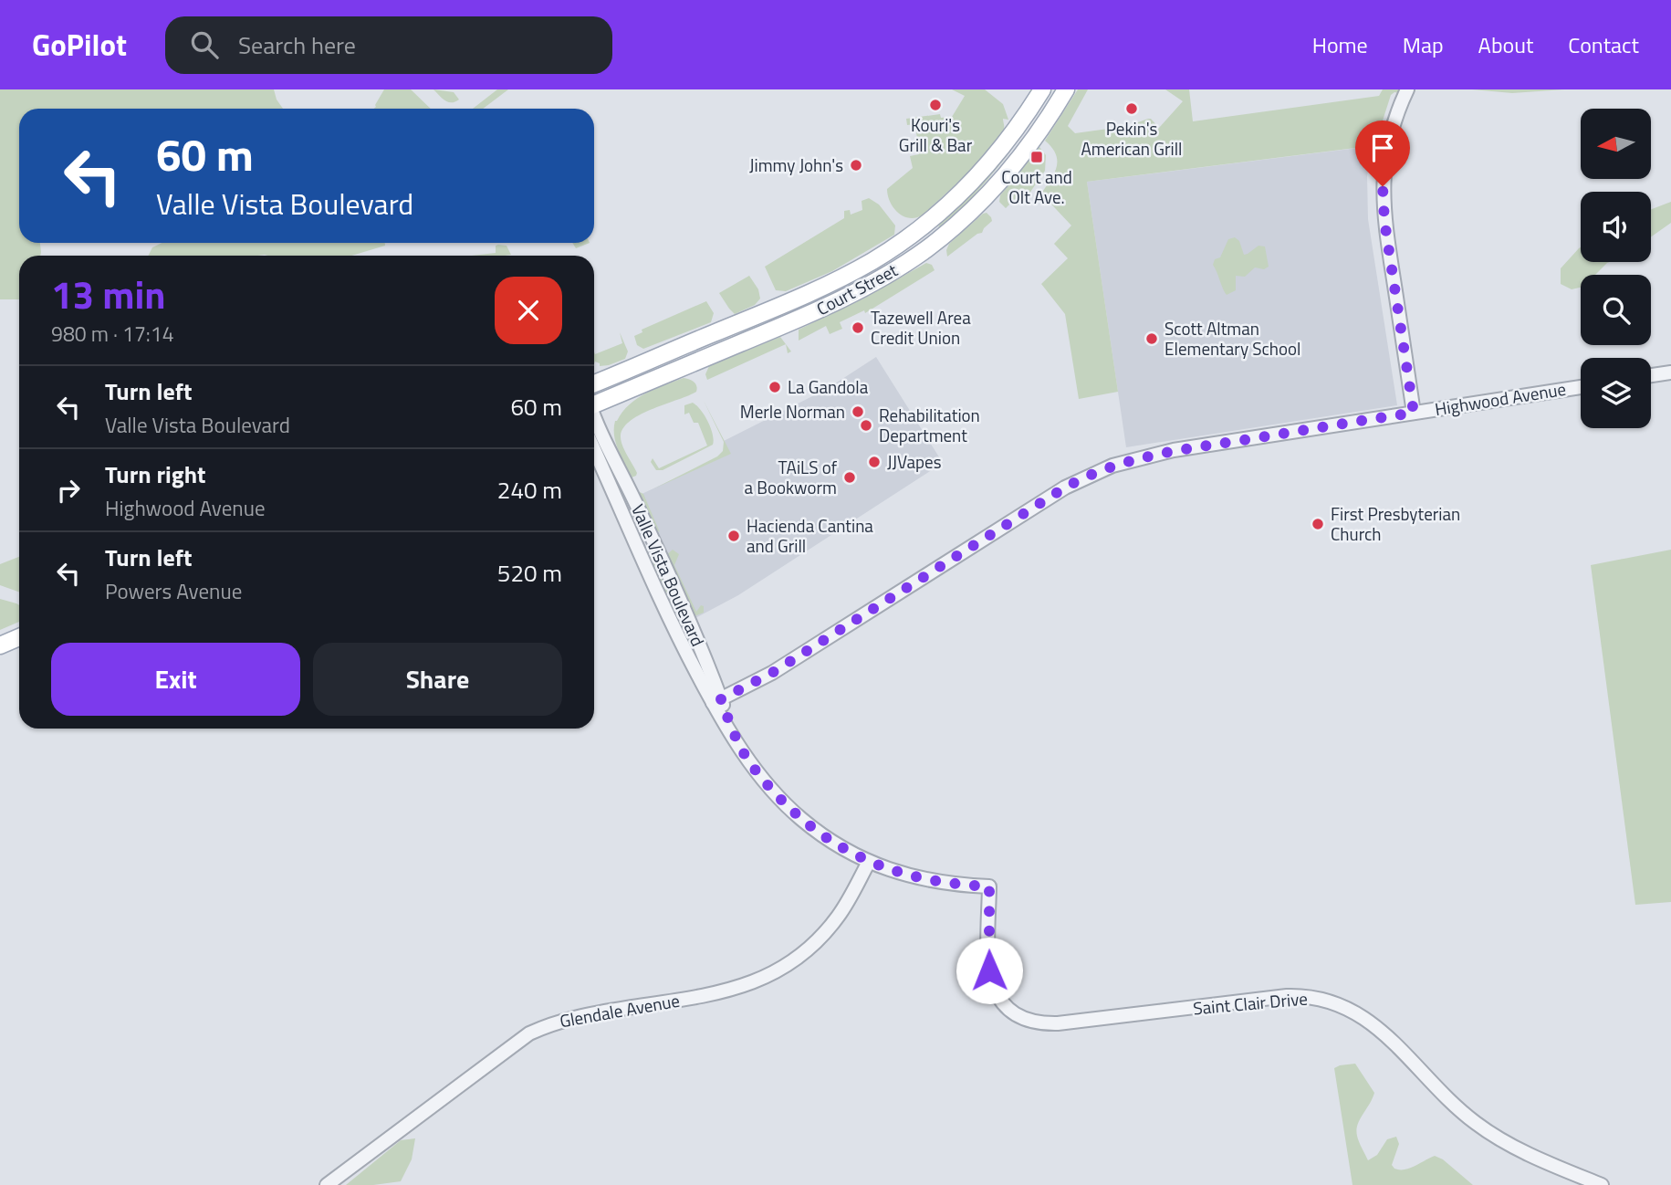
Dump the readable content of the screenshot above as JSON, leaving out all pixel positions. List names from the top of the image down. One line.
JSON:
{"streets":{"main road":["Court Street"],"street":["Highwood Avenue","Valle Vista Boulevard","Saint Clair Drive","Glendale Avenue"]},"crossings":[["Highwood Avenue","Valle Vista Boulevard"],["Valle Vista Boulevard","Saint Clair Drive"],["Valle Vista Boulevard","Glendale Avenue"]],"places":{"other":["Kouri's Grill & Bar","Pekin's American Grill","Jimmy John's","Tazewell Area Credit Union","Scott Altman Elementary School","La Gandola","Merle Norman","Rehabilitation Department","JJVapes","TAiLS of a Bookworm","First Presbyterian Church","Hacienda Cantina and Grill"],"transit":["Court and Olt Ave."]},"north":"left","page":{"header":"GoPilot","search":"Search here","nav":["Home","Map","About","Contact"],"turn":["60 m","Valle Vista Boulevard"],"heading":["13 min","980 m · 17:14"],"list":[{"name":"Turn left","note":"Valle Vista Boulevard","value":"60 m"},{"name":"Turn right","note":"Highwood Avenue","value":"240 m"},{"name":"Turn left","note":"Powers Avenue","value":"520 m"}],"buttons":["Exit","Share"]}}
